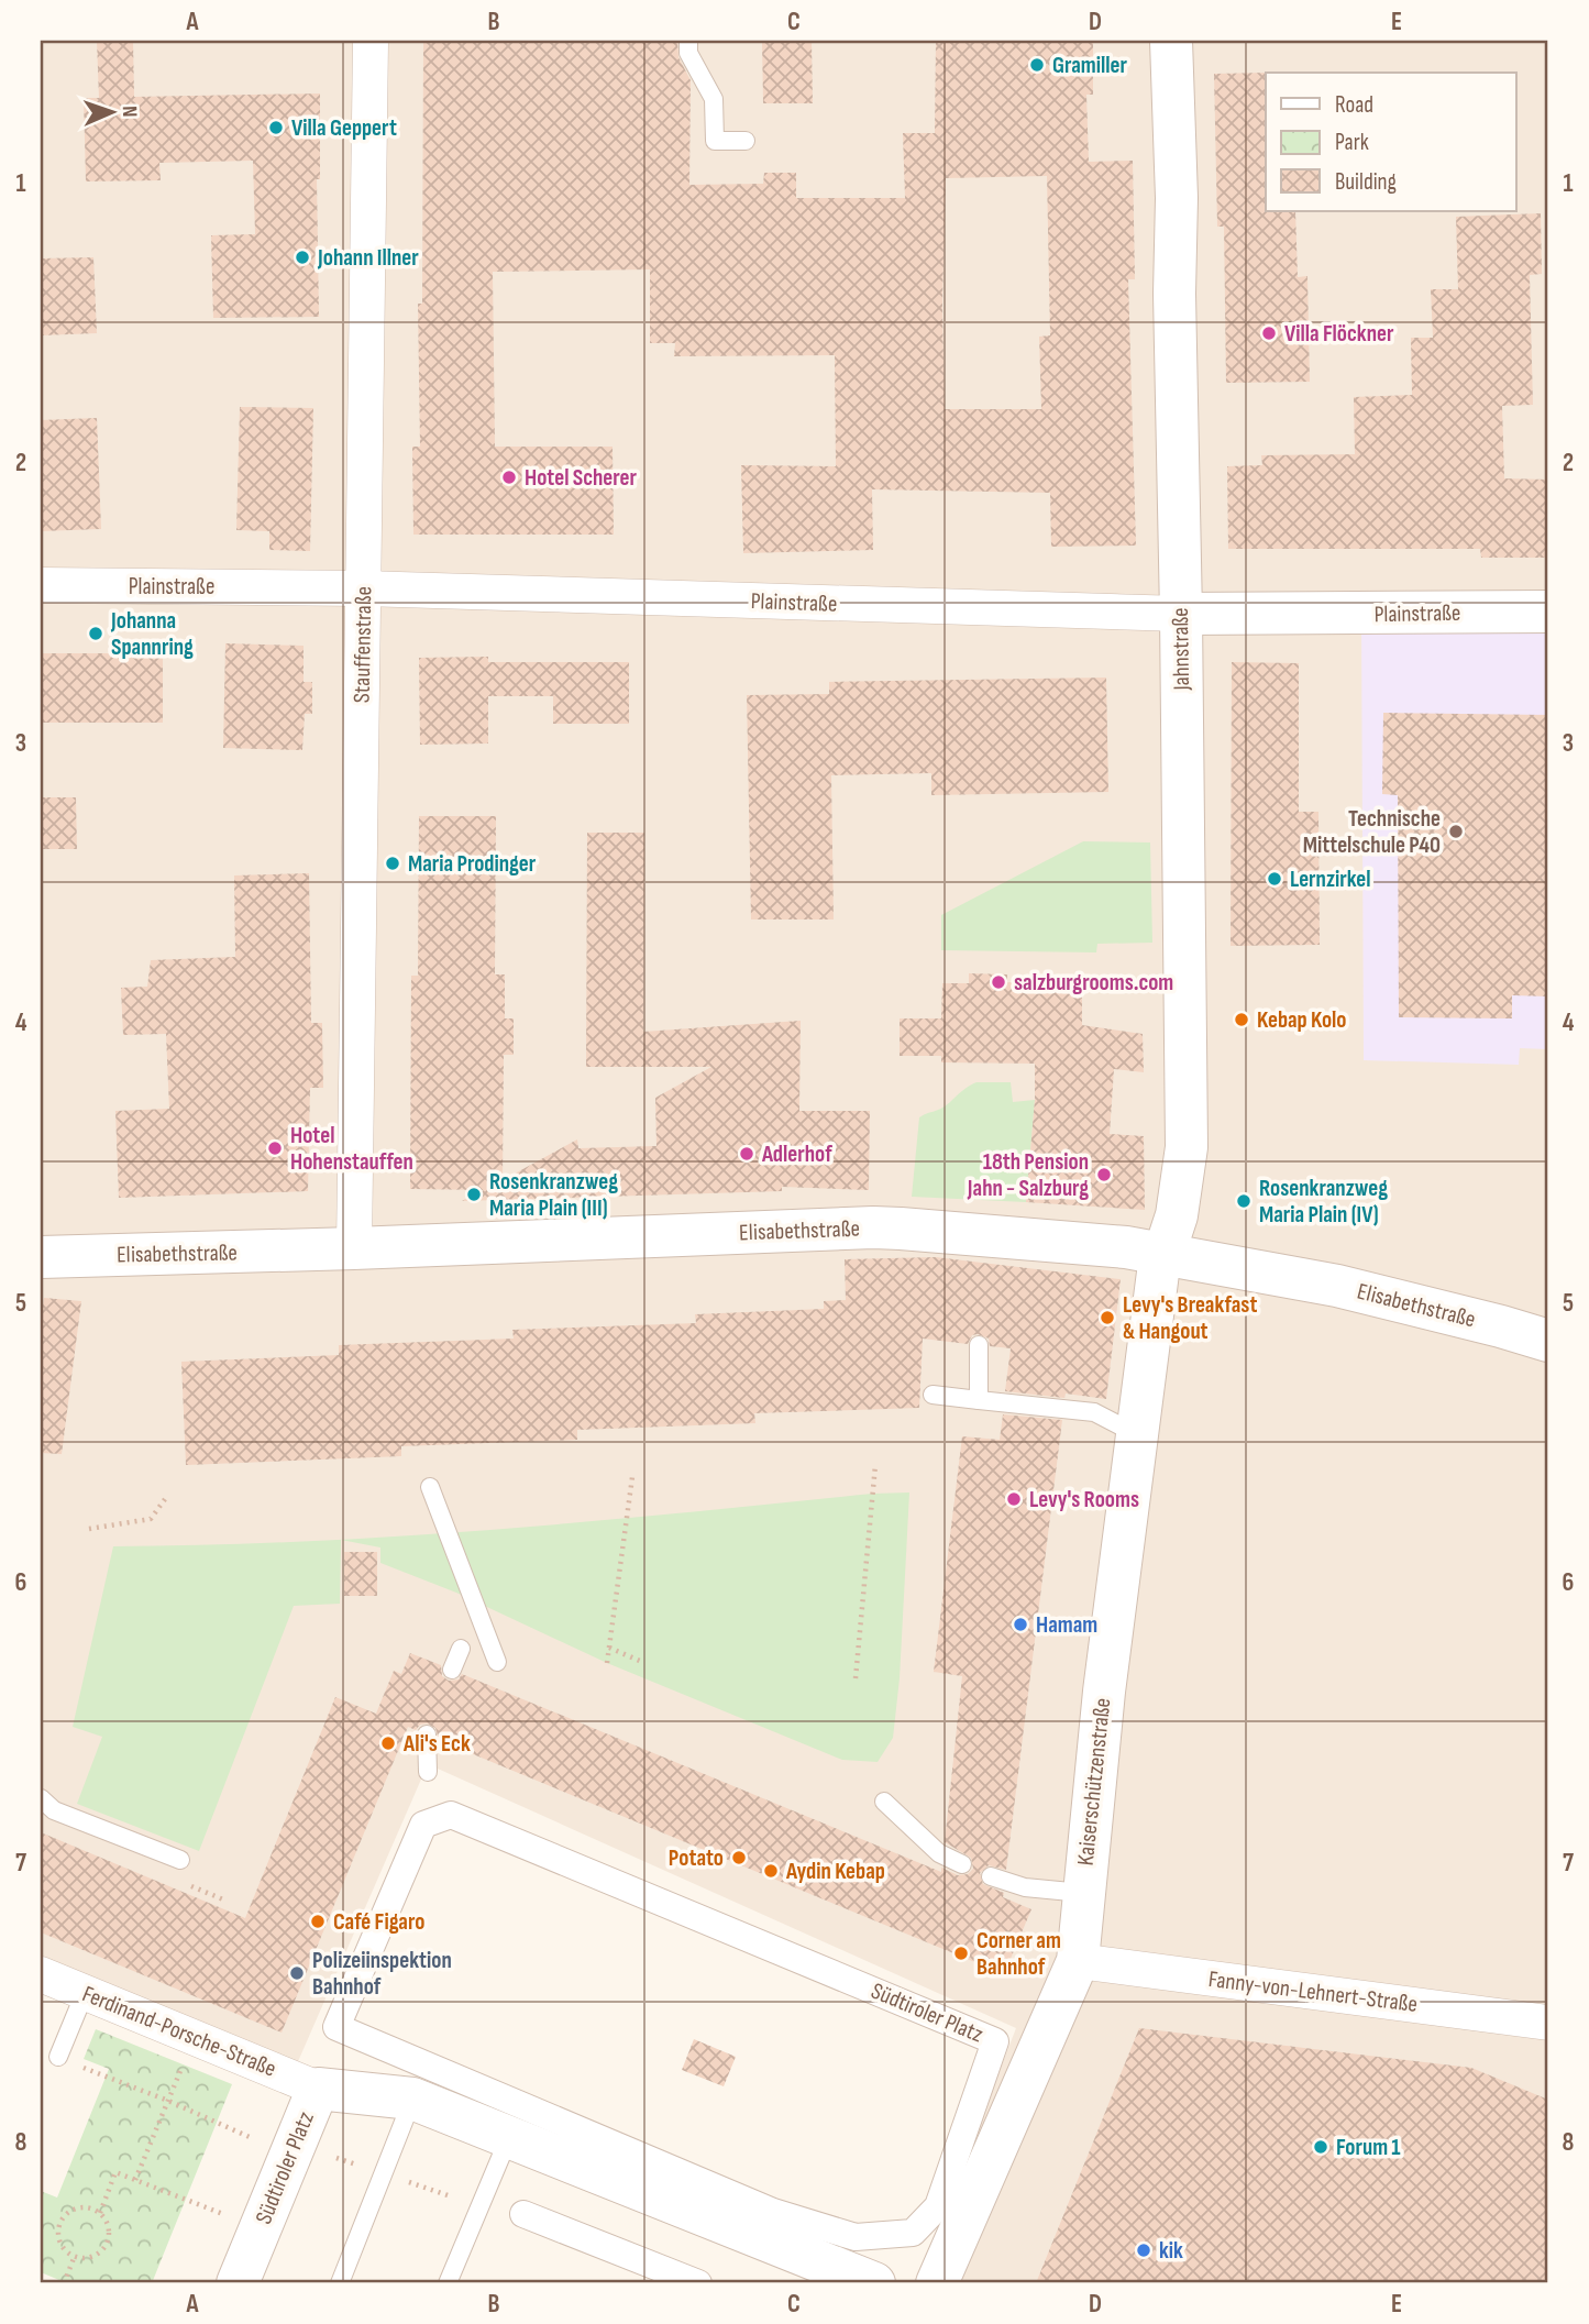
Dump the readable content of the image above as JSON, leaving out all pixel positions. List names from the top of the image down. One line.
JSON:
{"streets":{"street":["Plainstraße","Stauffenstraße","Jahnstraße","Elisabethstraße","Kaiserschützenstraße","Fanny-von-Lehnert-Straße","Südtiroler Platz","Ferdinand-Porsche-Straße"]},"crossings":[["Plainstraße","Stauffenstraße"],["Plainstraße","Jahnstraße"],["Stauffenstraße","Elisabethstraße"],["Jahnstraße","Elisabethstraße"],["Jahnstraße","Kaiserschützenstraße"],["Elisabethstraße","Kaiserschützenstraße"],["Kaiserschützenstraße","Fanny-von-Lehnert-Straße"],["Südtiroler Platz","Ferdinand-Porsche-Straße"]],"places":["Gramiller","Villa Geppert","Johann Illner","Villa Flöckner","Hotel Scherer","Johanna Spannring","Technische Mittelschule P40","Maria Prodinger","Lernzirkel","salzburgrooms.com","Kebap Kolo","Hotel Hohenstauffen","Adlerhof","18th Pension Jahn - Salzburg","Rosenkranzweg Maria Plain (III)","Rosenkranzweg Maria Plain (IV)","Levy's Breakfast & Hangout","Levy's Rooms","Hamam","Ali's Eck","Potato","Aydin Kebap","Café Figaro","Corner am Bahnhof","Polizeiinspektion Bahnhof","Forum 1","kik"],"legend":["Road","Park","Building"],"north":"right","grid":{"columns":["A","B","C","D","E"],"rows":["1","2","3","4","5","6","7","8"]}}
